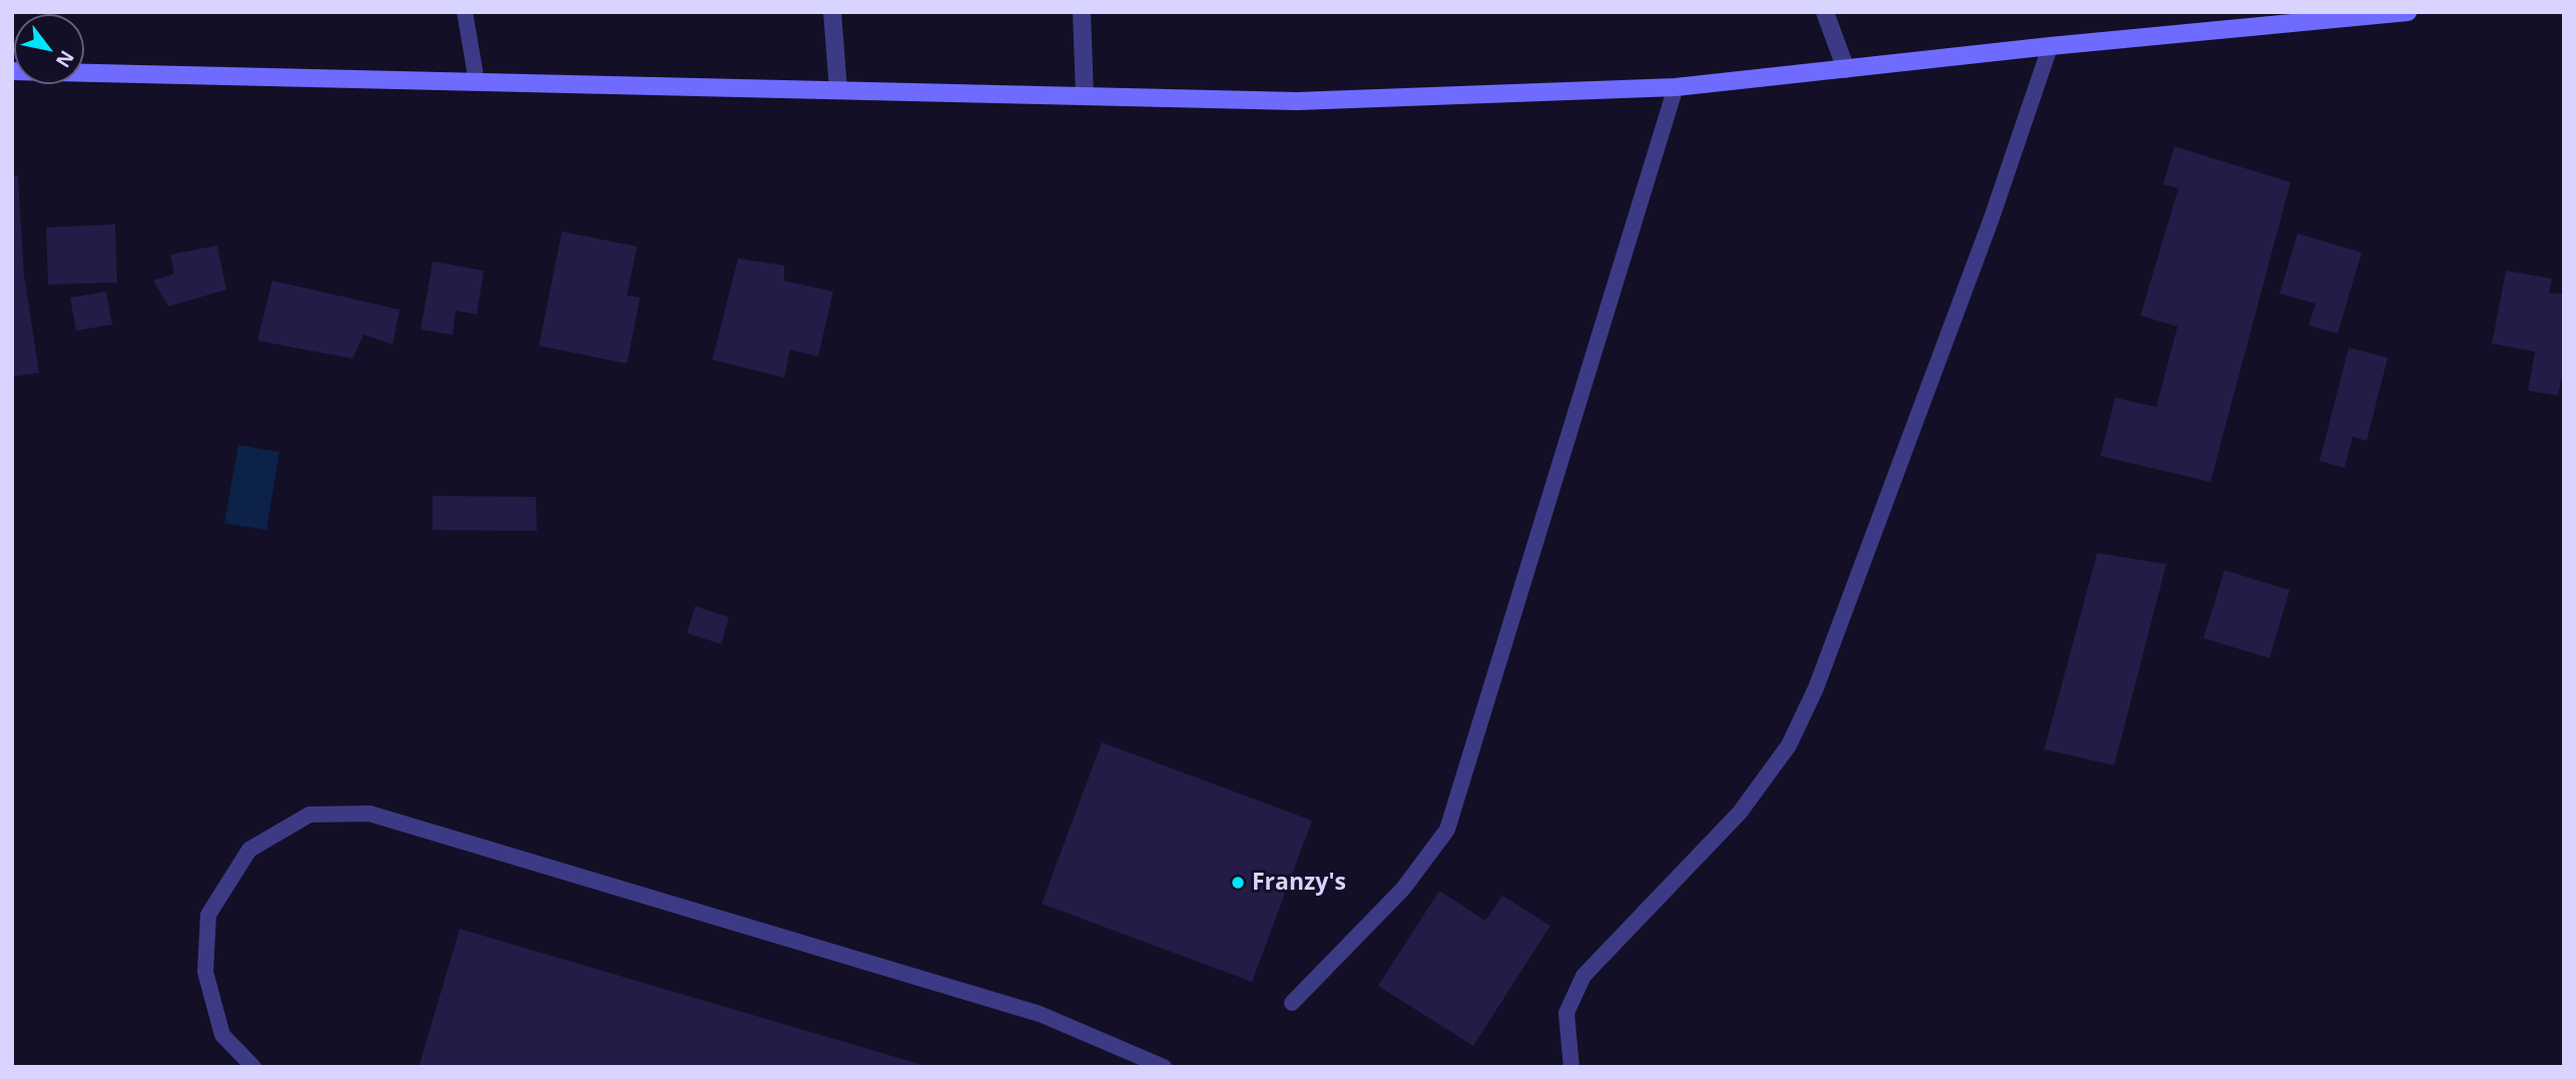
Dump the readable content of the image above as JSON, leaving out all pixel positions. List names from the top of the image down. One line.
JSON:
{"places":["Franzy's"],"north":"bottom right"}
